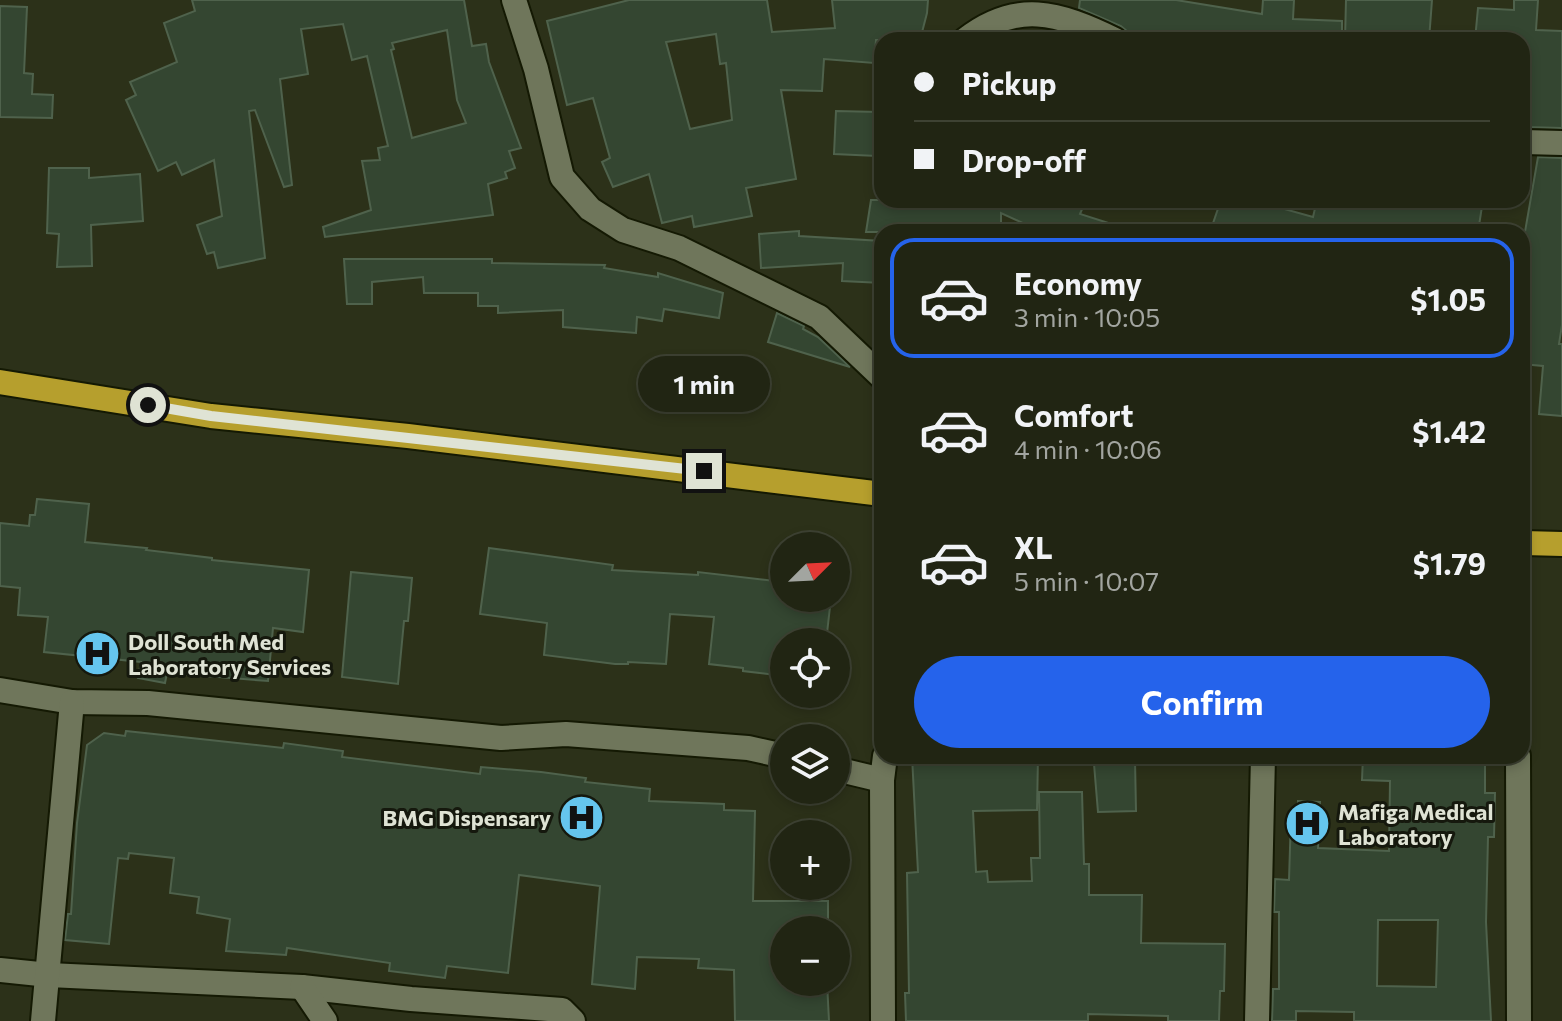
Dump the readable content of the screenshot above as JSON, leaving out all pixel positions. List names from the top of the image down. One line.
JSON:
{"places":{"hospital":["Doll South Med Laboratory Services","BMG Dispensary","Mafiga Medical Laboratory"]},"north":"top right","page":{"banner":["Pickup","Drop-off"],"list":[{"name":"Economy","note":"3 min · 10:05","value":"$1.05"},{"name":"Comfort","note":"4 min · 10:06","value":"$1.42"},{"name":"XL","note":"5 min · 10:07","value":"$1.79"}],"bubble":"1 min","map_buttons":["+","−"],"buttons":"Confirm"}}
